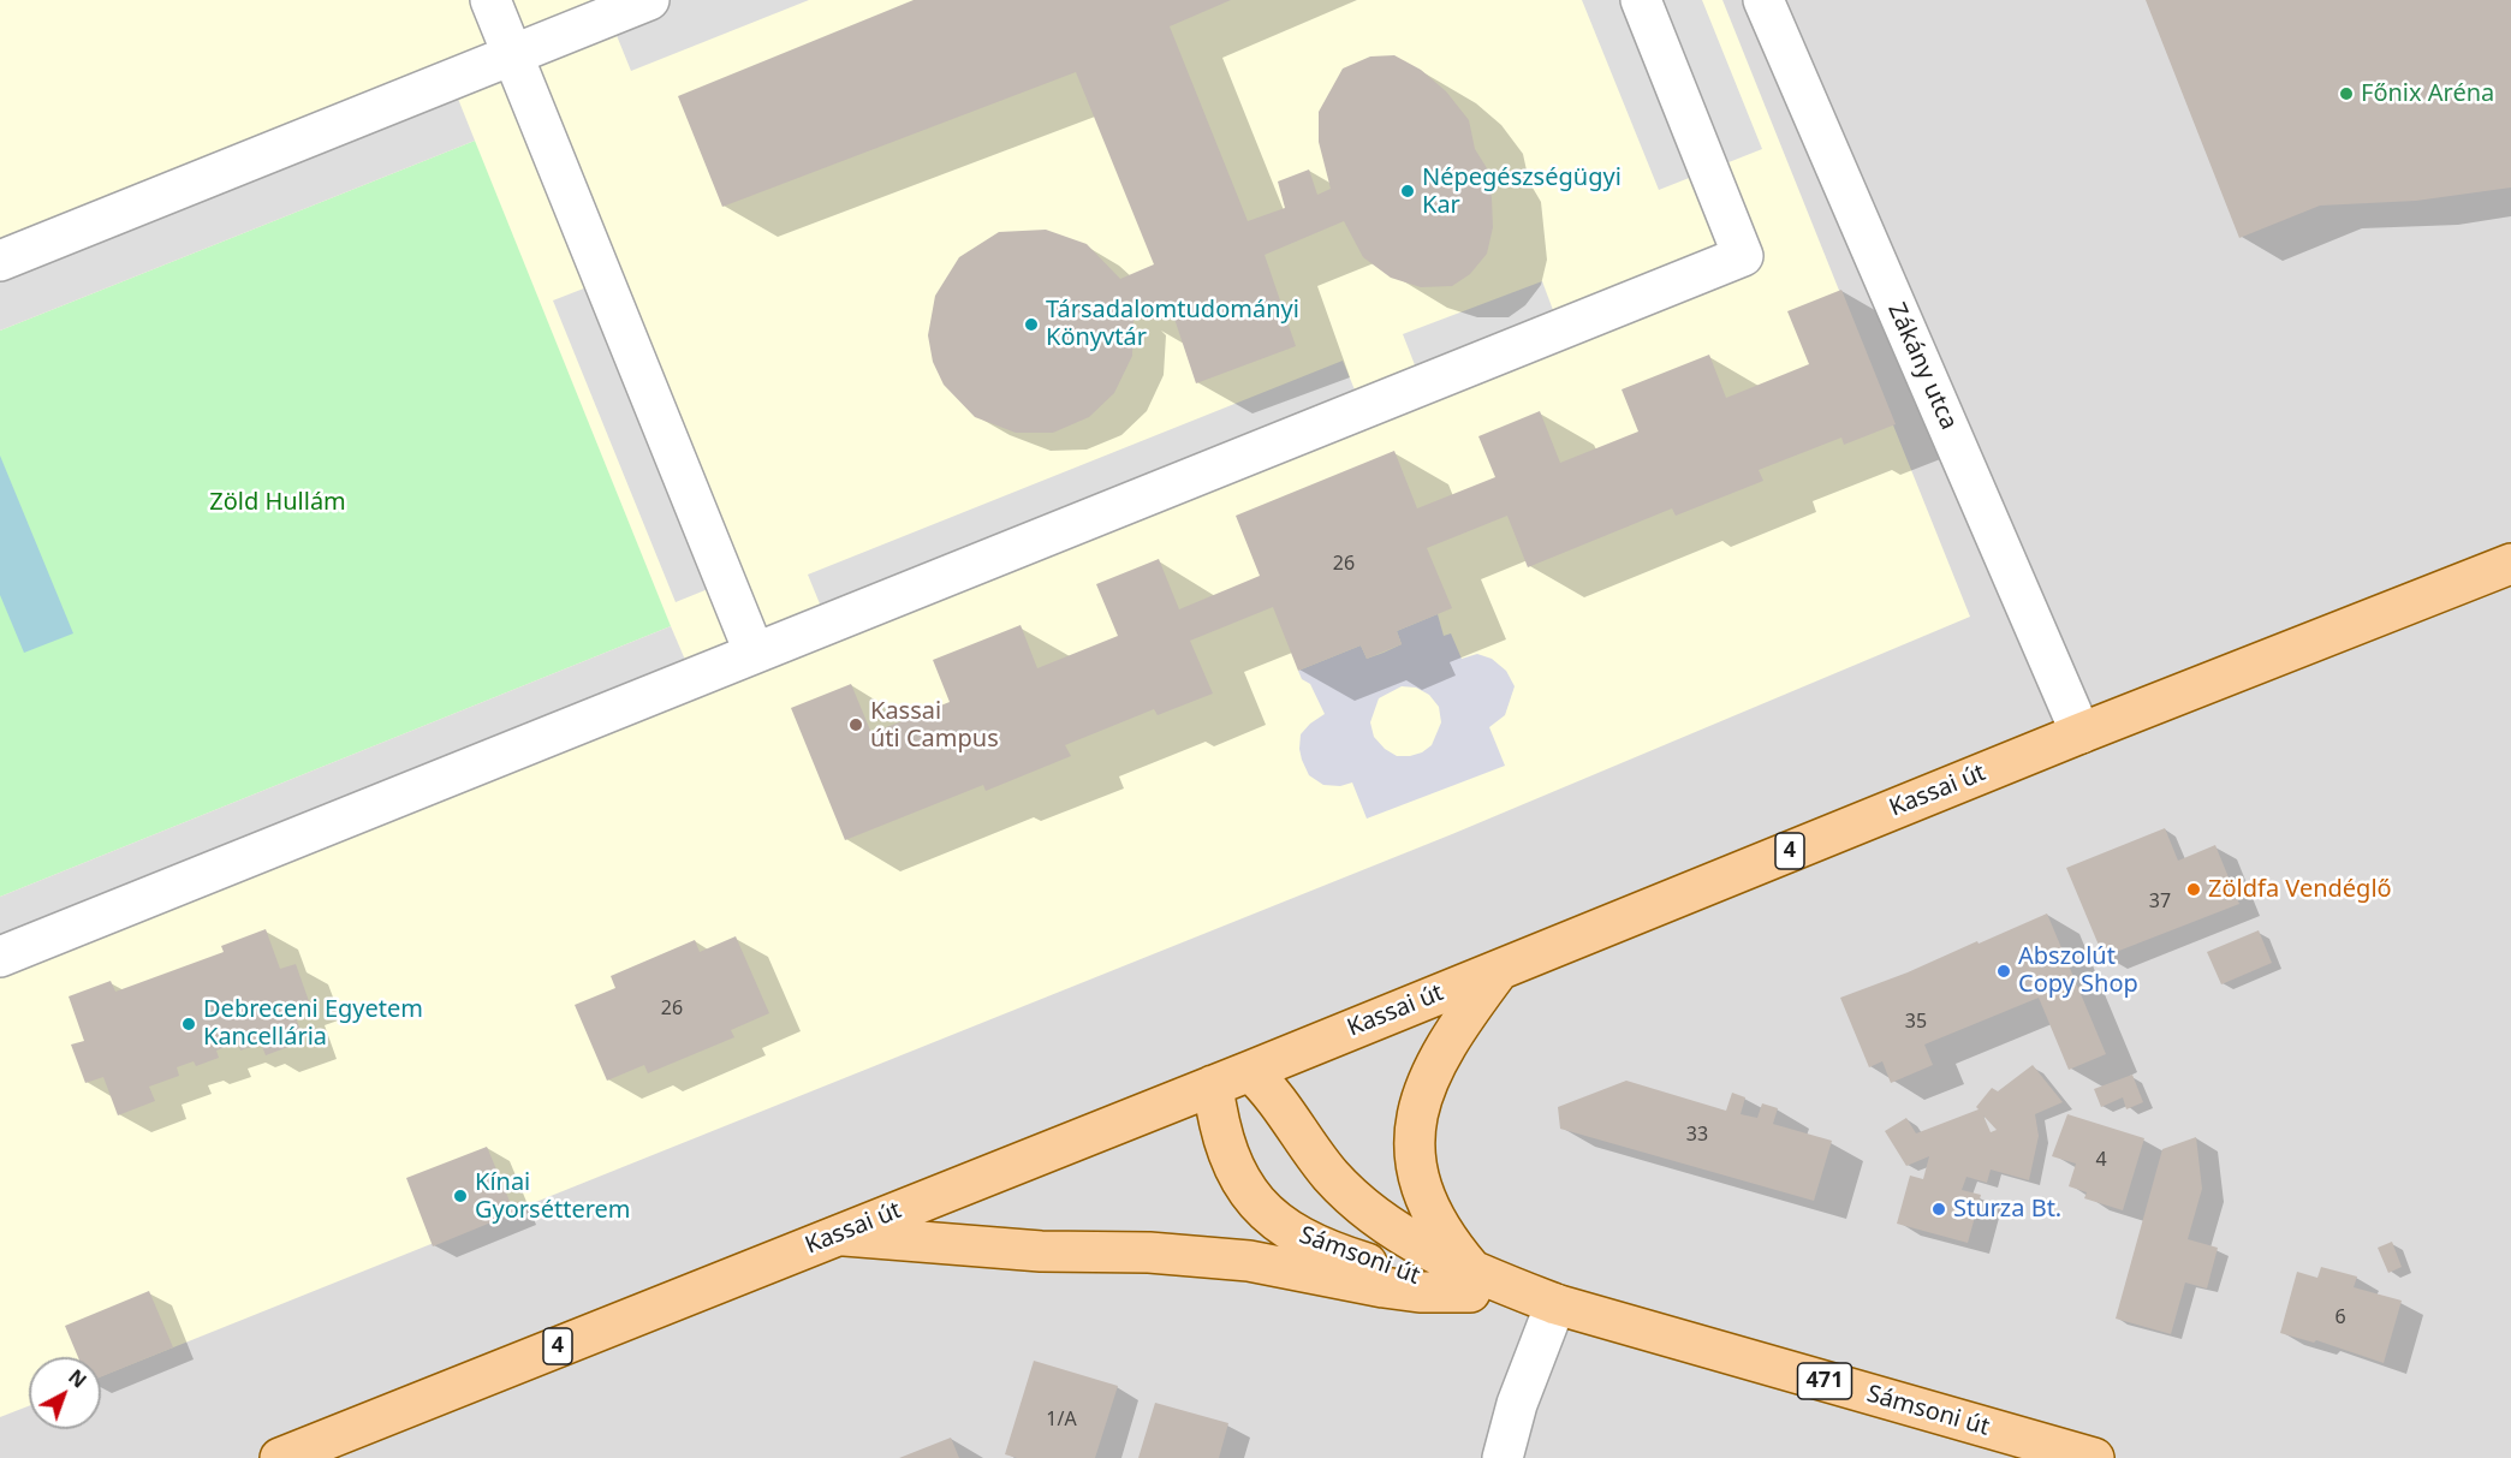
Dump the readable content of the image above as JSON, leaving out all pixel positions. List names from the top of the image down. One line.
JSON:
{"streets":{"main road":["Kassai út","4","Sámsoni út","471"],"street":["Zákány utca"]},"crossings":[["Zákány utca","Kassai út"],["Kassai út","Sámsoni út"]],"parks":["Zöld Hullám"],"places":["Főnix Aréna","Népegészségügyi Kar","Társadalomtudományi Könyvtár","Kassai úti Campus","Zöldfa Vendéglő","Abszolút Copy Shop","Debreceni Egyetem Kancellária","Kínai Gyorsétterem","Sturza Bt."],"house_numbers":["26","37","26","35","33","4","6","1/A"],"north":"top right"}
